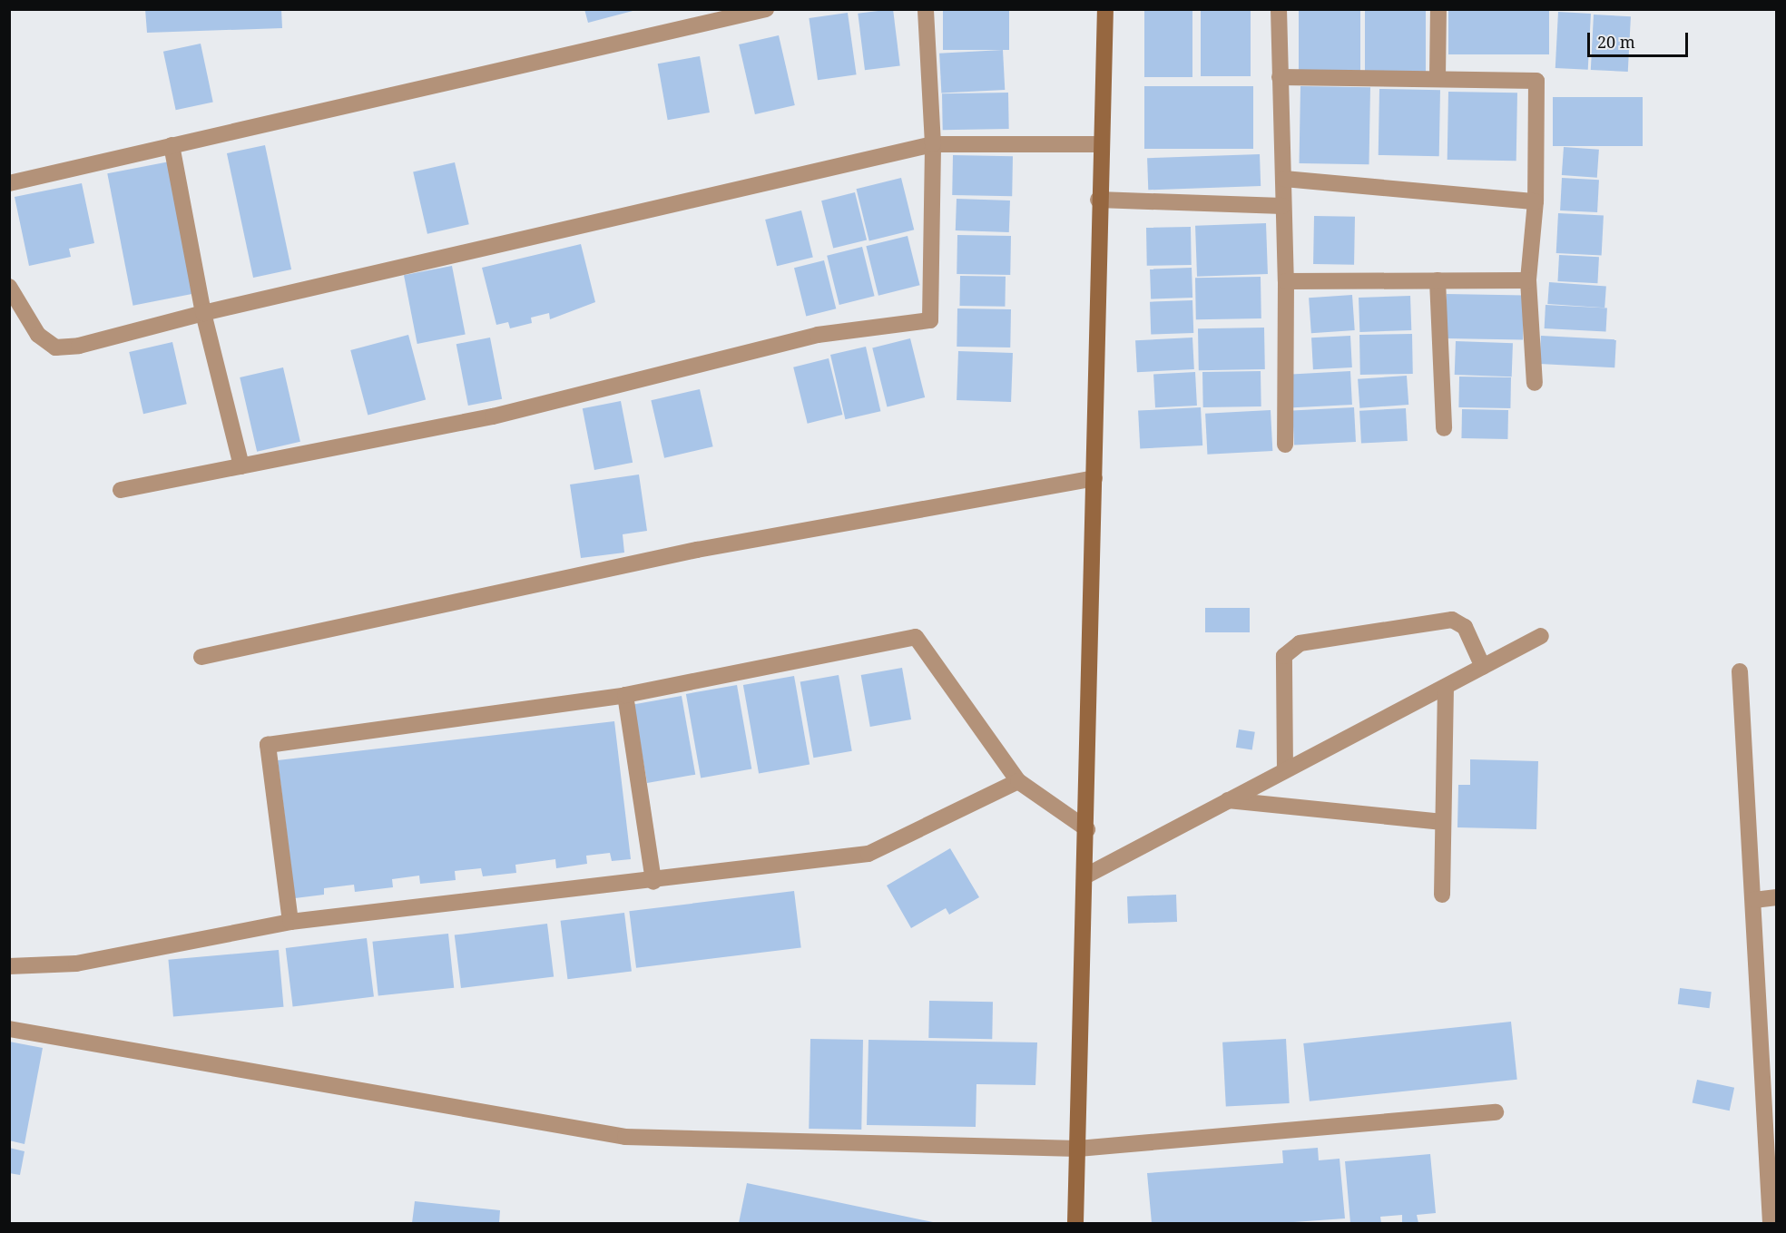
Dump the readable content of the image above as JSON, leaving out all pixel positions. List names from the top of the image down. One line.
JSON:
{"scale_bar":"20 m"}
